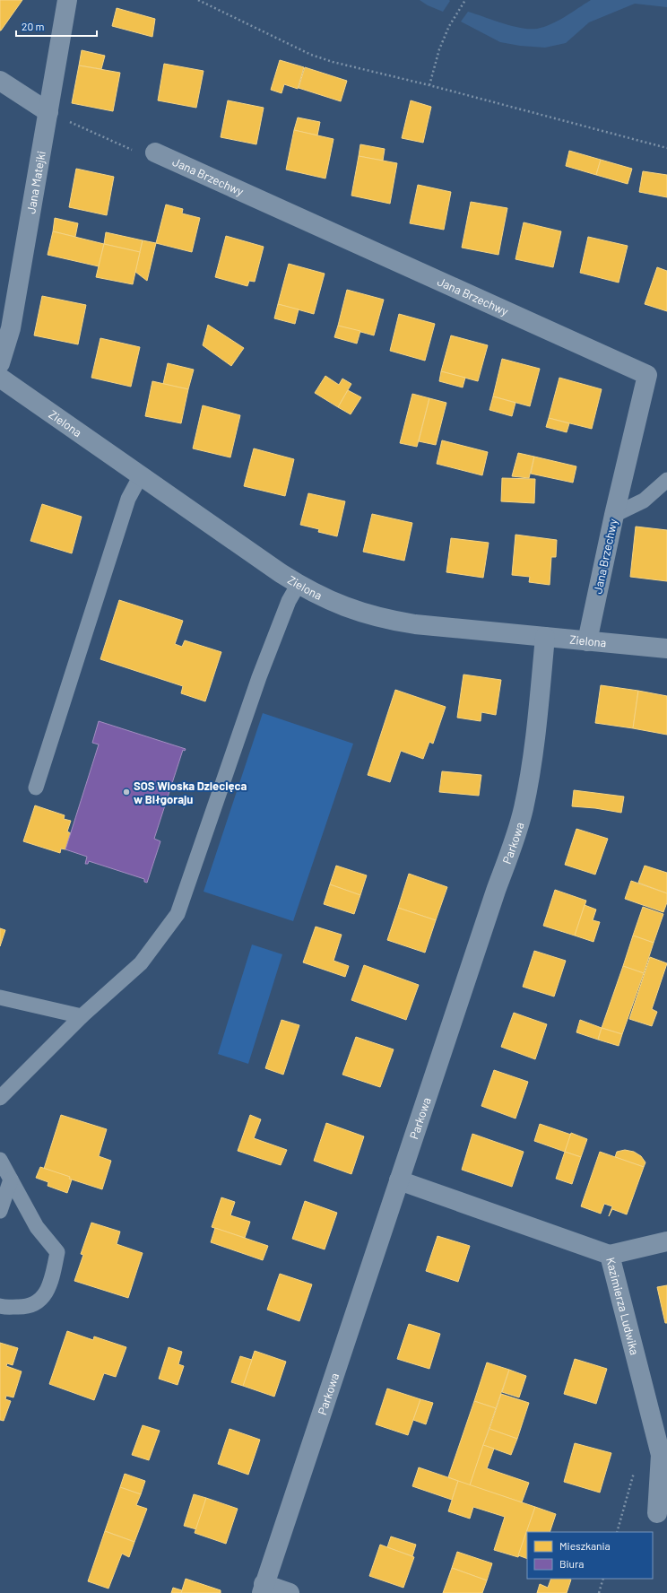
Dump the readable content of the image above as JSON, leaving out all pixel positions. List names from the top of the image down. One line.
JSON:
{"streets":{"street":["Jana Brzechwy","Jana Matejki","Zielona","Parkowa","Kazimierza Ludwika"]},"crossings":[["Jana Brzechwy","Zielona"],["Zielona","Parkowa"],["Parkowa","Kazimierza Ludwika"]],"places":["SOS Wioska Dziecięca w Biłgoraju"],"legend":["Mieszkania","Biura"],"scale_bar":"20 m"}
